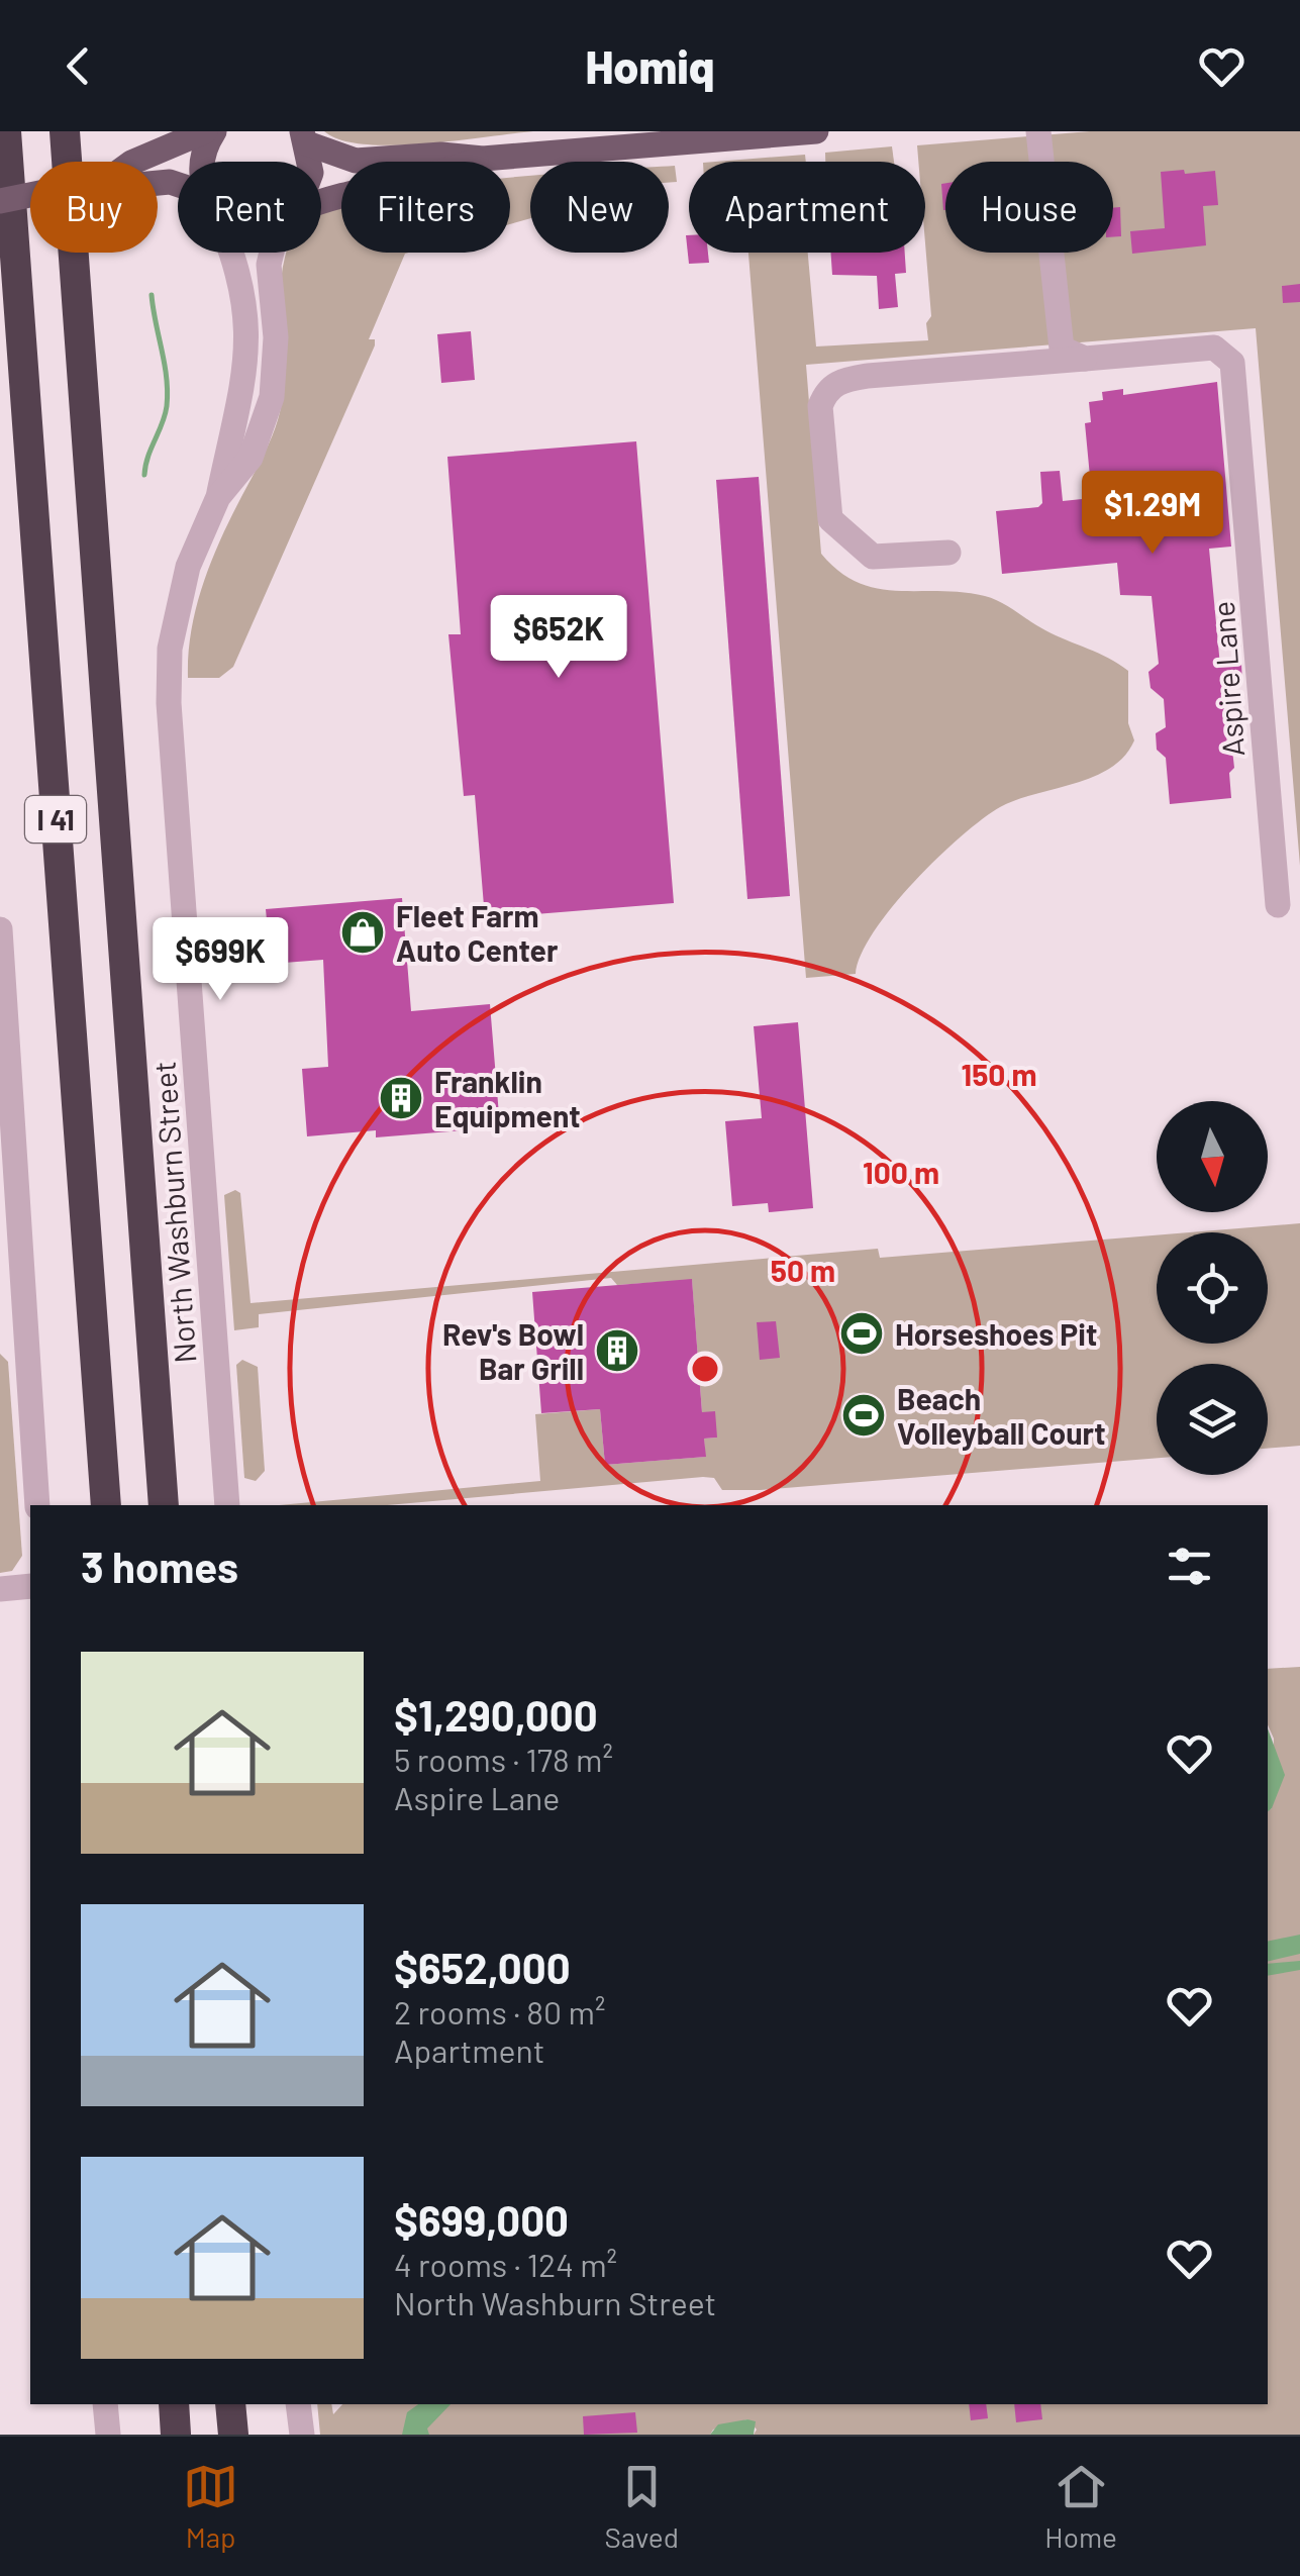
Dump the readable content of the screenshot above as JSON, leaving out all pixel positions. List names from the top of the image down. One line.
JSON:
{"streets":{"highway":["I 41"],"street":["Aspire Lane","North Washburn Street"]},"places":{"shop":["Fleet Farm Auto Center"],"building":["Franklin Equipment","Rev's Bowl Bar Grill"],"sports":["Horseshoes Pit","Beach Volleyball Court"]},"north":"bottom","page":{"header":"Homiq","chip":["Buy","Rent","Filters","New","Apartment","House"],"price":["$1.29M","$652K","$699K"],"heading":"3 homes","list":[{"name":"$1,290,000","note":"5 rooms · 178 m² · Aspire Lane"},{"name":"$652,000","note":"2 rooms · 80 m² · Apartment"},{"name":"$699,000","note":"4 rooms · 124 m² · North Washburn Street"}],"tabs":["Map","Saved","Home"]},"rings":["150 m","100 m","50 m"]}
